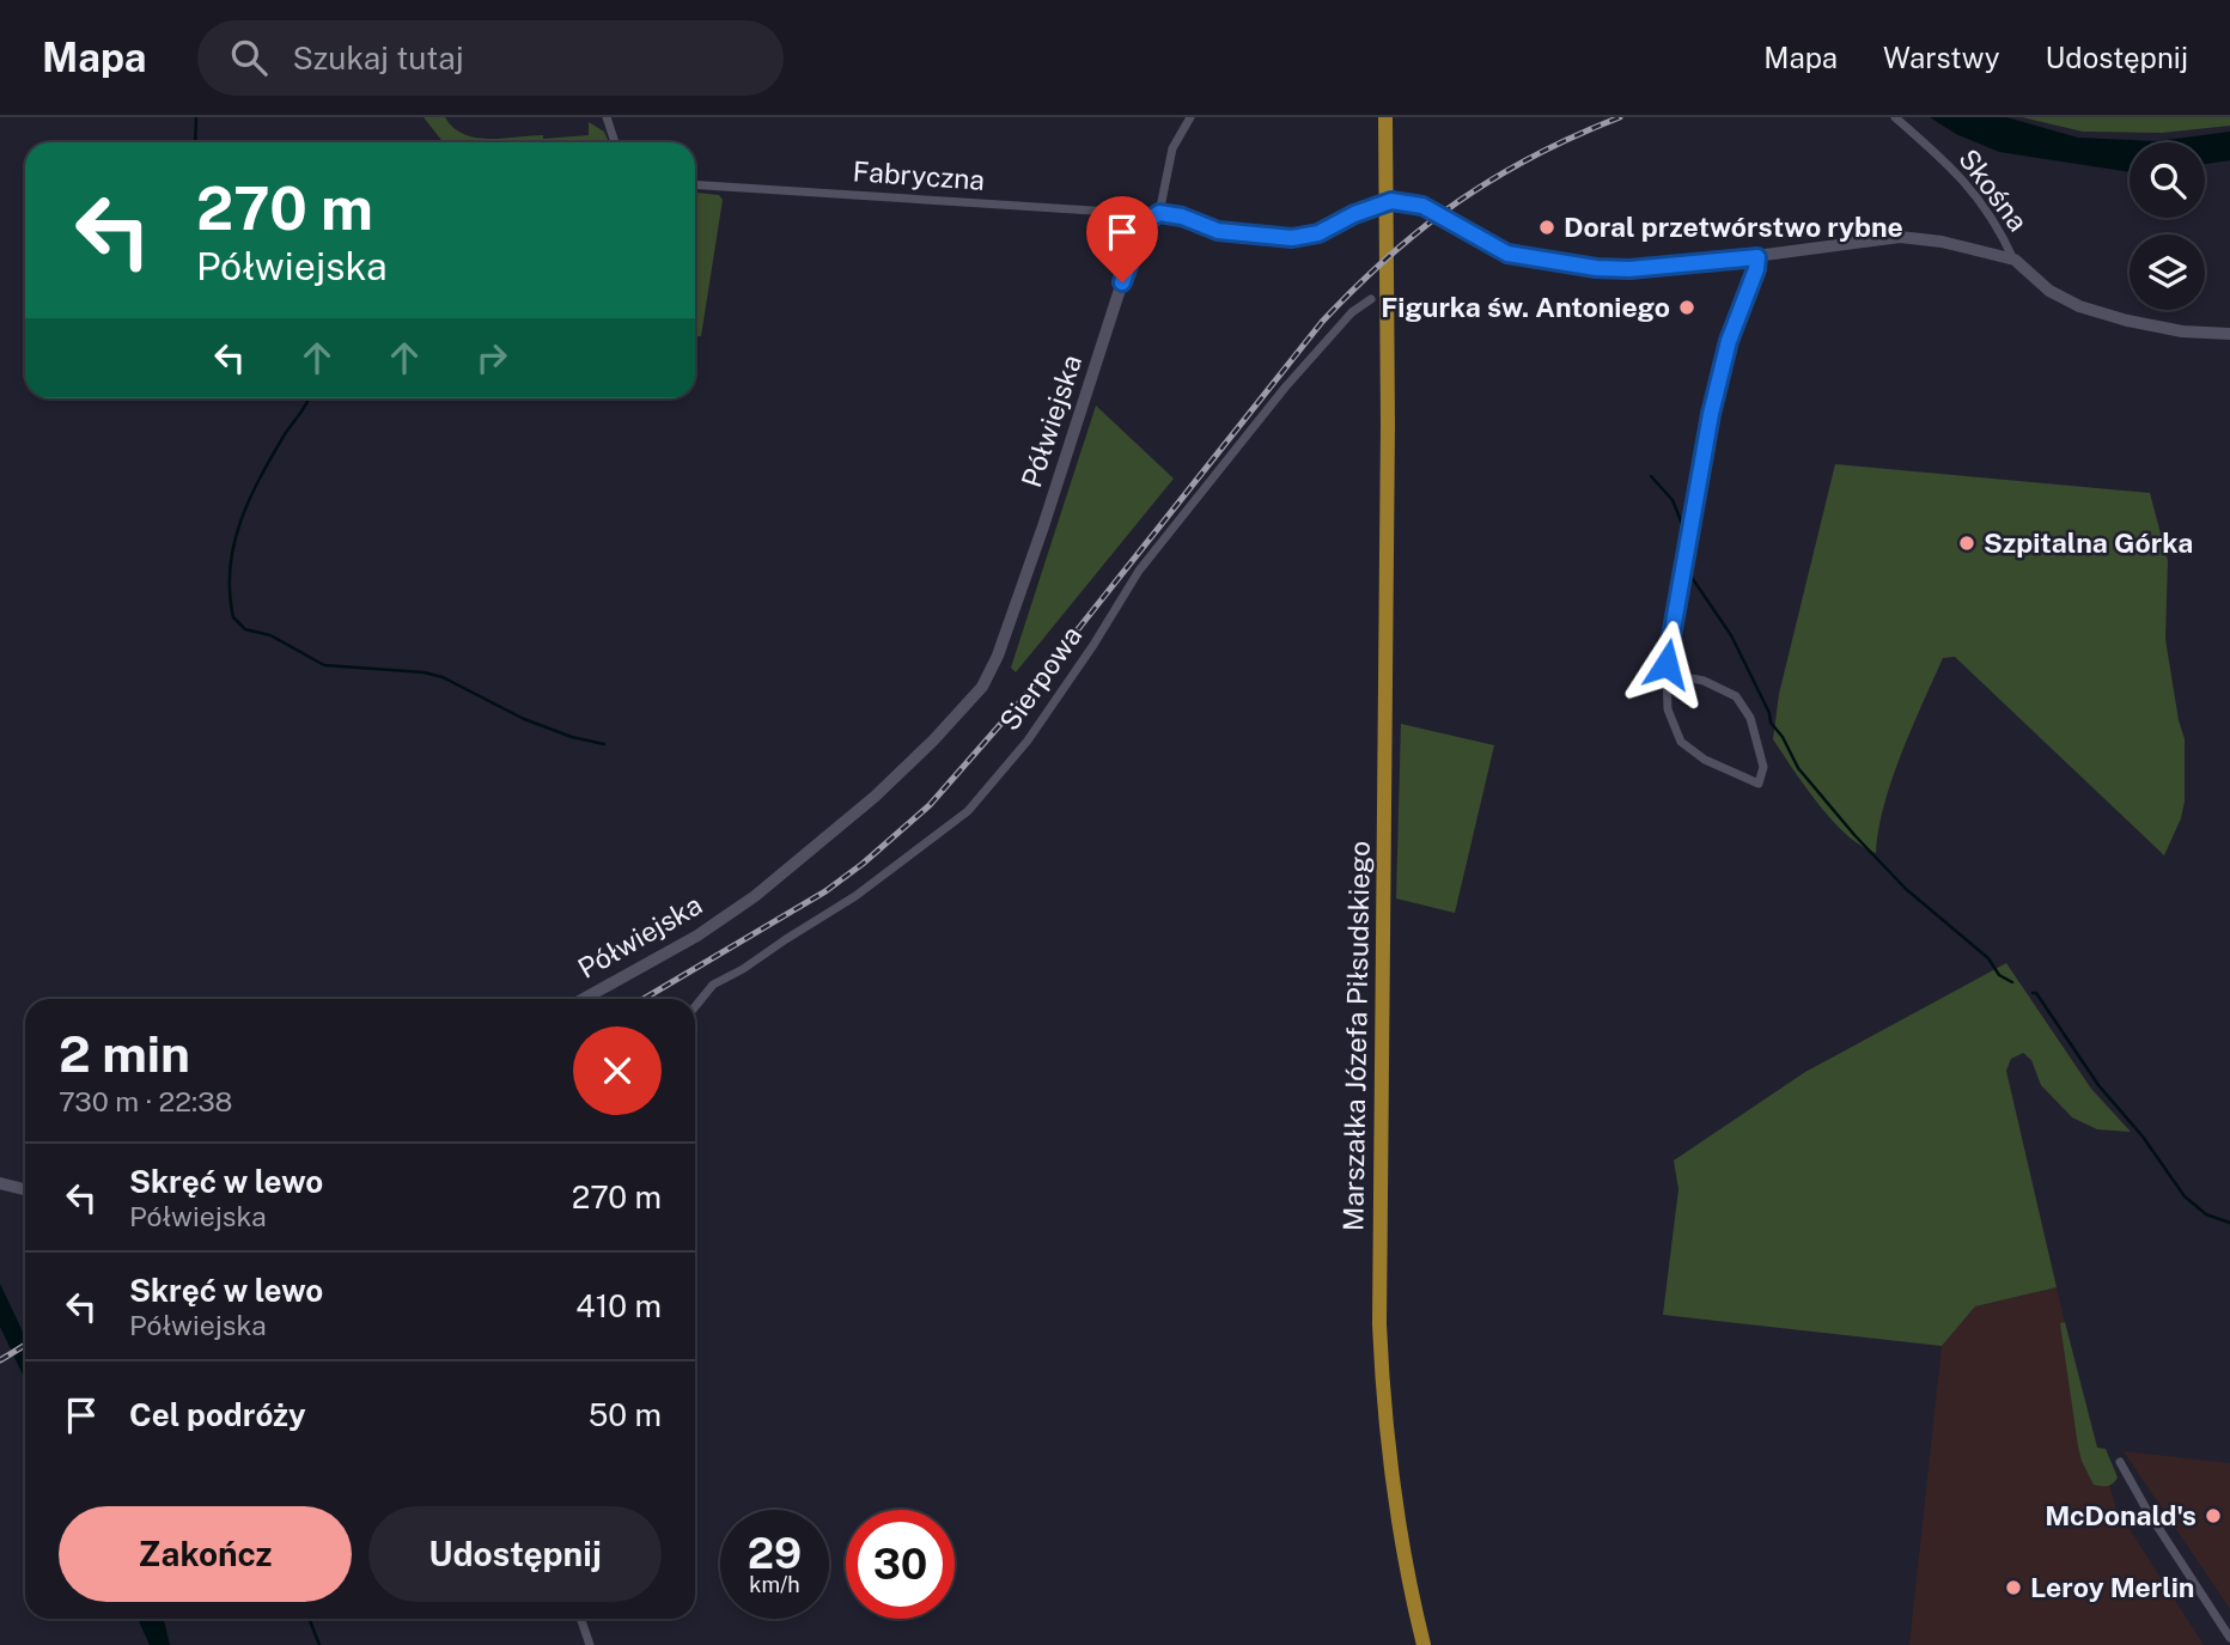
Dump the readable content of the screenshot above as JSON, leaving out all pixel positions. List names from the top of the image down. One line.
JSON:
{"streets":{"highway":["Marszałka Józefa Piłsudskiego"],"street":["Fabryczna","Skośna","Półwiejska","Sierpowa"]},"crossings":[["Fabryczna","Półwiejska"]],"places":["Doral przetwórstwo rybne","Figurka św. Antoniego","Szpitalna Górka","McDonald's","Leroy Merlin"],"page":{"header":"Mapa","search":"Szukaj tutaj","nav":["Mapa","Warstwy","Udostępnij"],"turn":["270 m","Półwiejska"],"heading":["2 min","730 m · 22:38"],"list":[{"name":"Skręć w lewo","note":"Półwiejska","value":"270 m"},{"name":"Skręć w lewo","note":"Półwiejska","value":"410 m"},{"name":"Cel podróży","value":"50 m"}],"buttons":["Zakończ","Udostępnij"],"speed":"29 km/h","limit":"30"}}
